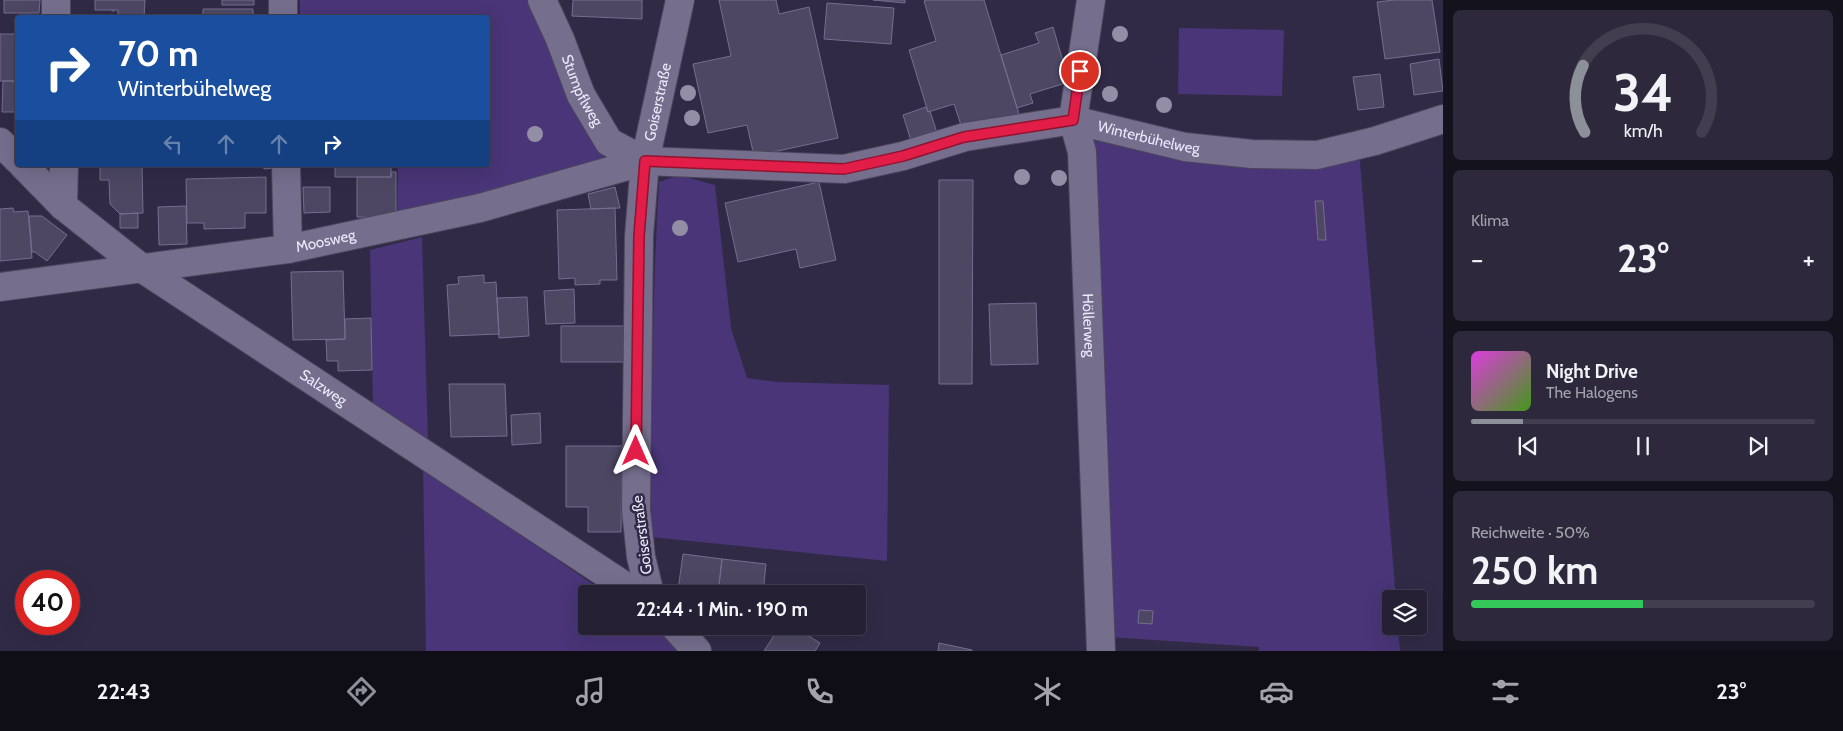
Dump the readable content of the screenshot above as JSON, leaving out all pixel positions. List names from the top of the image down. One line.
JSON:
{"streets":{"street":["Stumpflweg","Goiserstraße","Winterbühelweg","Moosweg","Höllerweg","Salzweg"]},"crossings":[["Stumpflweg","Goiserstraße"],["Stumpflweg","Winterbühelweg"],["Stumpflweg","Moosweg"],["Goiserstraße","Winterbühelweg"],["Goiserstraße","Moosweg"],["Winterbühelweg","Moosweg"],["Winterbühelweg","Höllerweg"],["Moosweg","Salzweg"]],"page":{"turn":["70 m","Winterbühelweg"],"tile":["Klima",["Reichweite · 50%","250 km"]],"heat":["−","23°","+"],"song":["Night Drive","The Halogens"],"limit":"40","trip":"22:44 · 1 Min. · 190 m","tabs":["22:43","23°"],"gauge":["34","km/h"]}}
